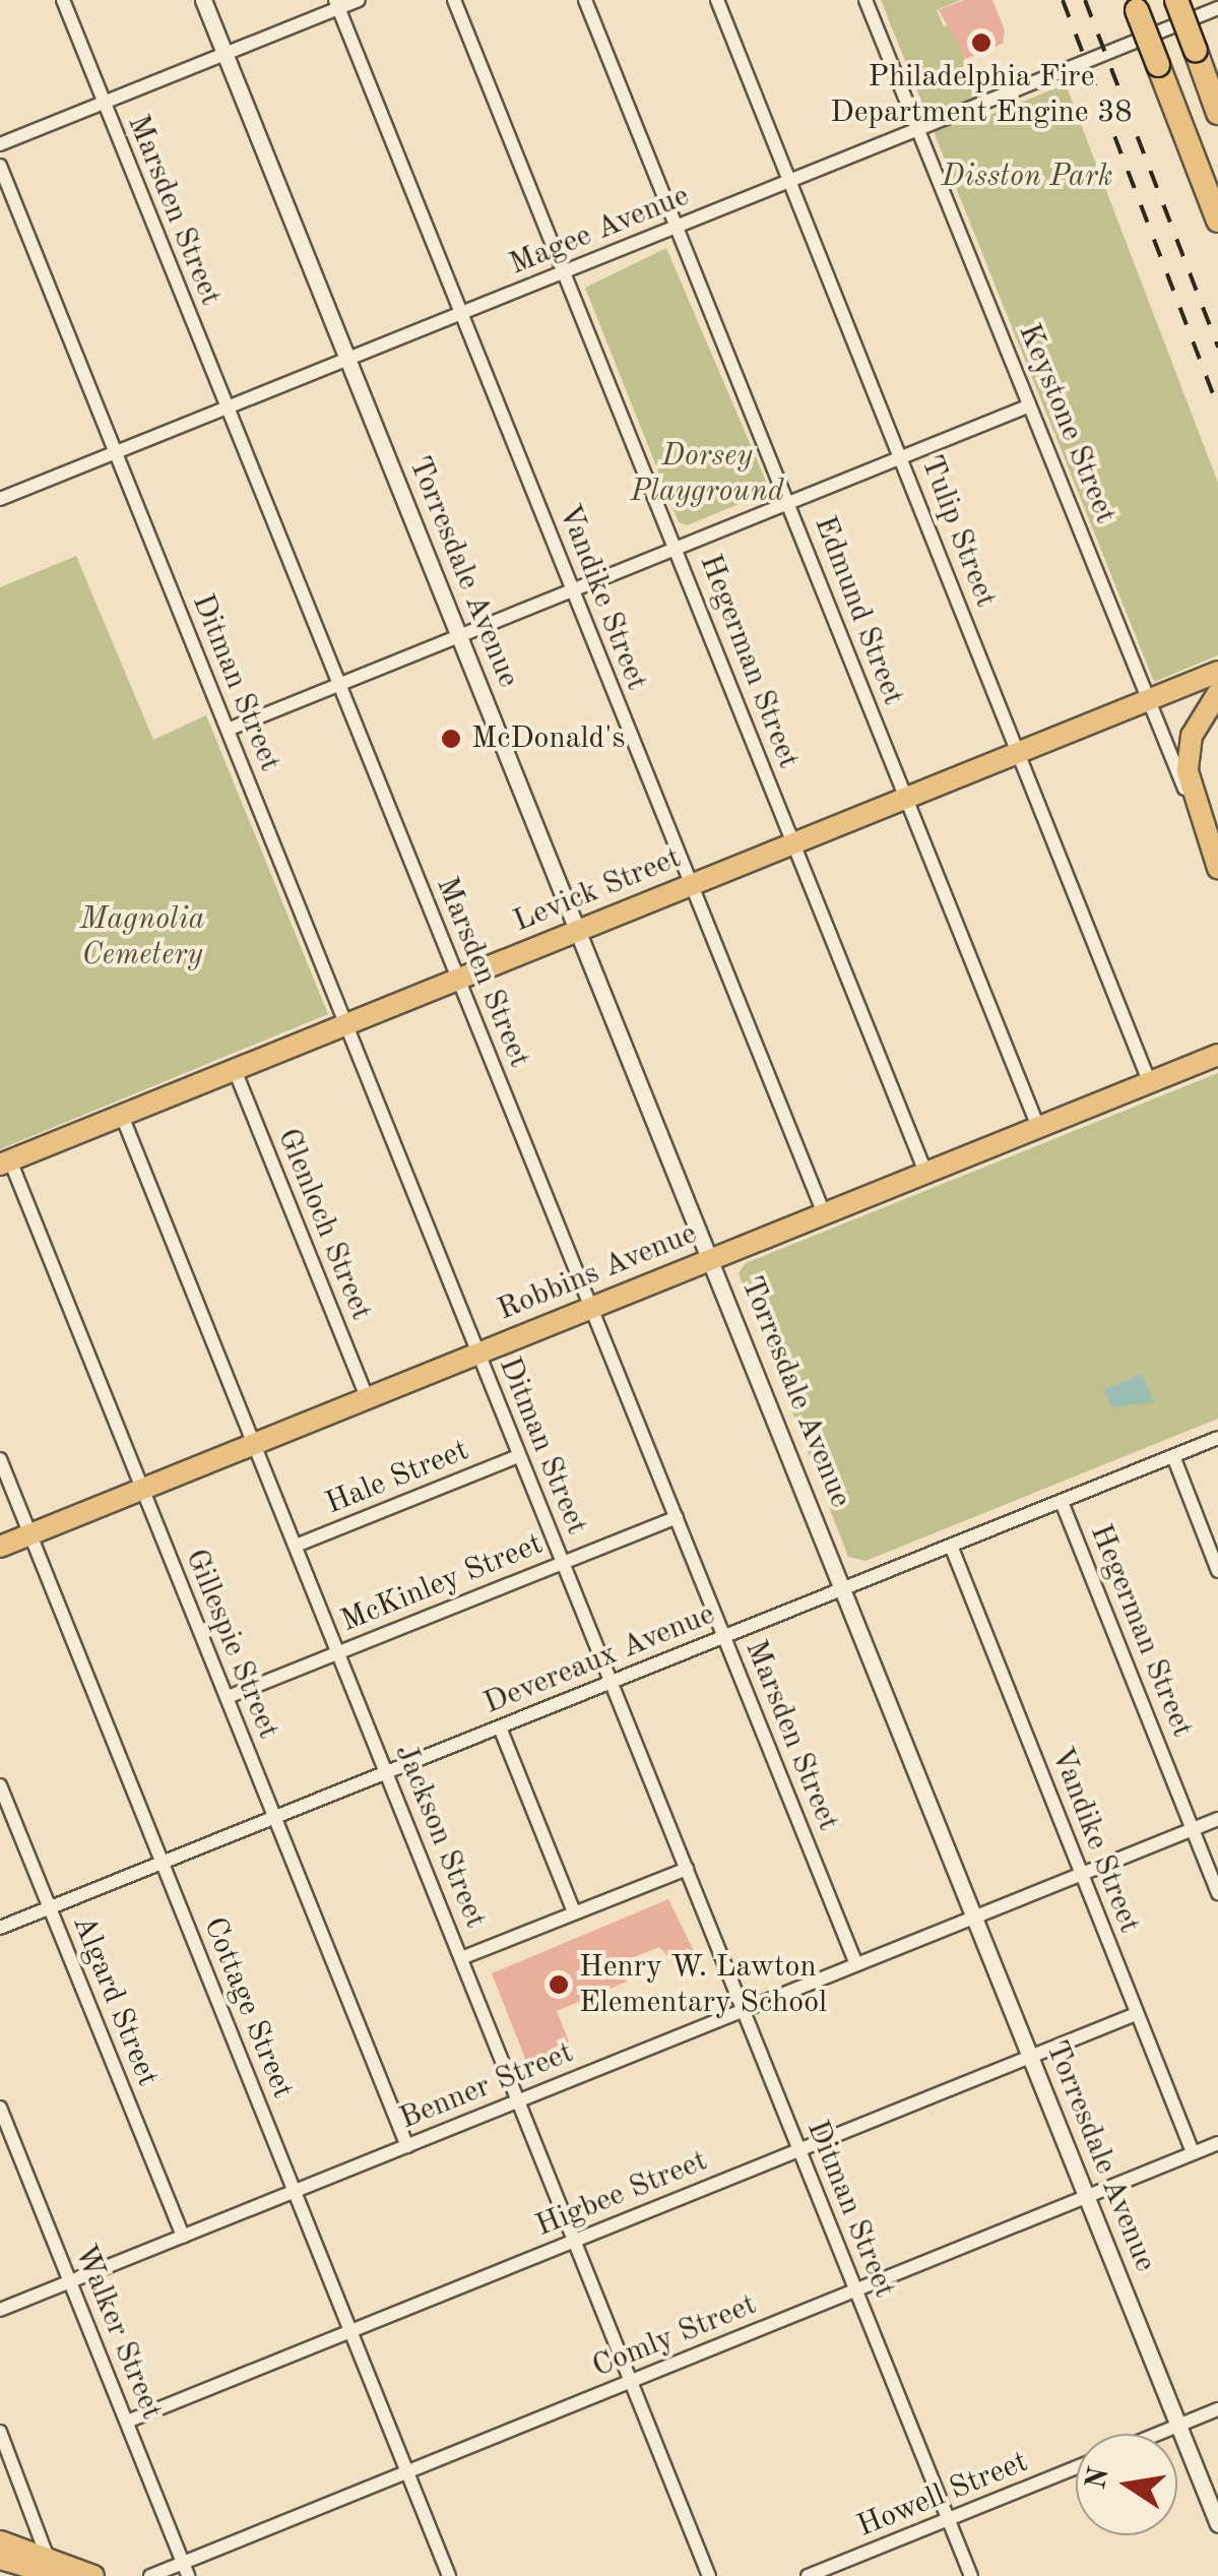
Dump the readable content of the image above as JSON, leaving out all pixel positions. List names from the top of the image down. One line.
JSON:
{"streets":{"main road":["Keystone Street","Levick Street","Robbins Avenue"],"street":["Marsden Street","Magee Avenue","Tulip Street","Torresdale Avenue","Vandike Street","Edmund Street","Hegerman Street","Ditman Street","Glenloch Street","Hale Street","McKinley Street","Gillespie Street","Devereaux Avenue","Jackson Street","Algard Street","Cottage Street","Benner Street","Higbee Street","Walker Street","Comly Street","Howell Street"]},"crossings":[["Marsden Street","Magee Avenue"],["Marsden Street","Levick Street"],["Marsden Street","Robbins Avenue"],["Marsden Street","McKinley Street"],["Marsden Street","Devereaux Avenue"],["Marsden Street","Benner Street"],["Magee Avenue","Keystone Street"],["Magee Avenue","Tulip Street"],["Magee Avenue","Torresdale Avenue"],["Magee Avenue","Vandike Street"],["Magee Avenue","Edmund Street"],["Magee Avenue","Hegerman Street"],["Magee Avenue","Ditman Street"],["Keystone Street","Levick Street"],["Tulip Street","Levick Street"],["Tulip Street","Robbins Avenue"],["Torresdale Avenue","Levick Street"],["Torresdale Avenue","Robbins Avenue"],["Torresdale Avenue","Devereaux Avenue"],["Torresdale Avenue","Benner Street"],["Torresdale Avenue","Higbee Street"],["Torresdale Avenue","Comly Street"],["Vandike Street","Levick Street"],["Vandike Street","Robbins Avenue"],["Vandike Street","Devereaux Avenue"],["Vandike Street","Benner Street"],["Vandike Street","Higbee Street"],["Vandike Street","Comly Street"],["Edmund Street","Levick Street"],["Edmund Street","Robbins Avenue"],["Hegerman Street","Levick Street"],["Hegerman Street","Robbins Avenue"],["Hegerman Street","Devereaux Avenue"],["Hegerman Street","Benner Street"],["Ditman Street","Levick Street"],["Ditman Street","Robbins Avenue"],["Ditman Street","Hale Street"],["Ditman Street","McKinley Street"],["Ditman Street","Devereaux Avenue"],["Ditman Street","Benner Street"],["Ditman Street","Higbee Street"],["Ditman Street","Comly Street"],["Ditman Street","Howell Street"],["Levick Street","Glenloch Street"],["Levick Street","Gillespie Street"],["Levick Street","Jackson Street"],["Glenloch Street","Robbins Avenue"],["Robbins Avenue","Gillespie Street"],["Robbins Avenue","Jackson Street"],["Robbins Avenue","Cottage Street"],["Hale Street","Jackson Street"],["McKinley Street","Gillespie Street"],["McKinley Street","Jackson Street"],["Gillespie Street","Devereaux Avenue"],["Gillespie Street","Benner Street"],["Devereaux Avenue","Jackson Street"],["Devereaux Avenue","Algard Street"],["Devereaux Avenue","Cottage Street"],["Jackson Street","Benner Street"],["Jackson Street","Higbee Street"],["Jackson Street","Comly Street"],["Algard Street","Benner Street"],["Cottage Street","Benner Street"],["Cottage Street","Higbee Street"],["Cottage Street","Comly Street"],["Benner Street","Walker Street"],["Higbee Street","Walker Street"],["Walker Street","Comly Street"]],"parks":["Disston Park","Dorsey Playground","Magnolia Cemetery"],"places":["Philadelphia Fire Department Engine 38","McDonald's","Henry W. Lawton Elementary School"],"north":"left"}
